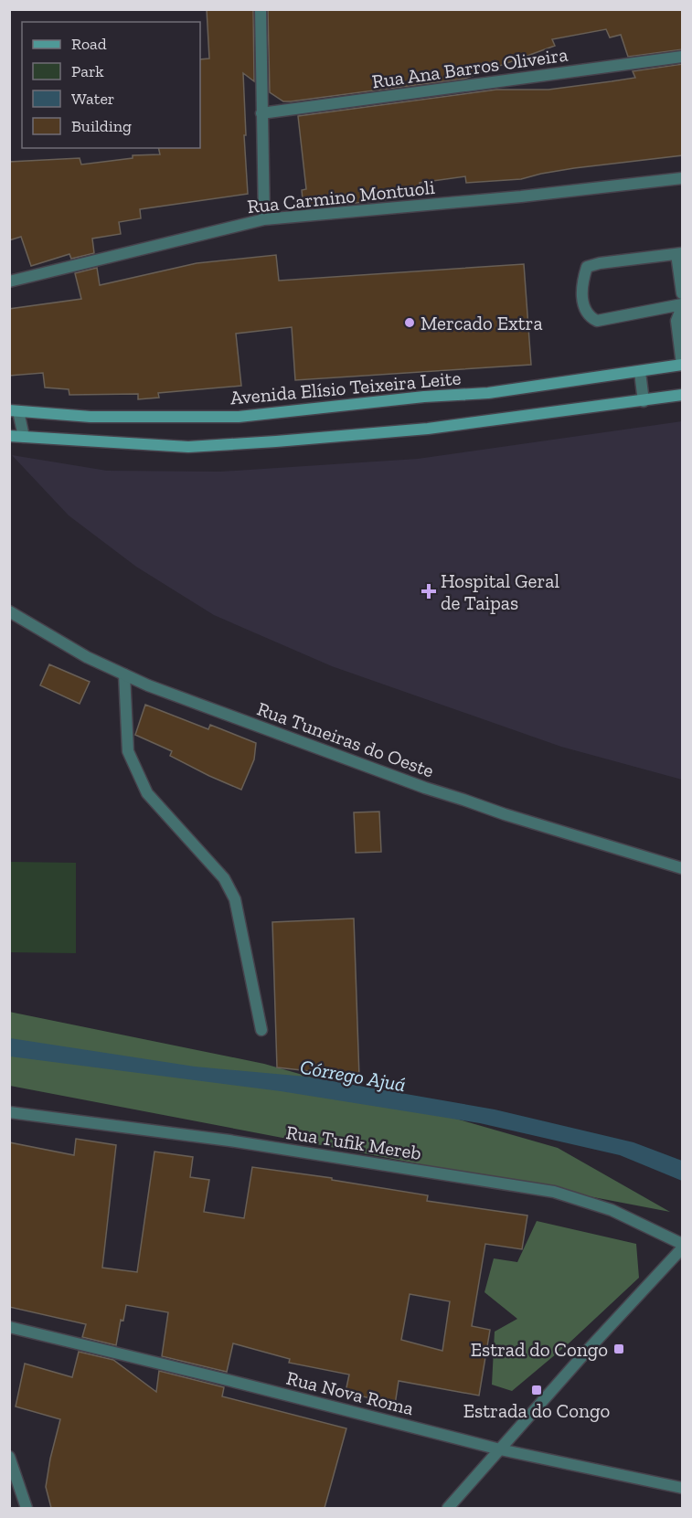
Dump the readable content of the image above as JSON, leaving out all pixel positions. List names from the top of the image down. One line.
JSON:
{"streets":{"main road":["Avenida Elísio Teixeira Leite"],"street":["Rua Ana Barros Oliveira","Rua Carmino Montuoli","Rua Tuneiras do Oeste","Rua Tufik Mereb","Rua Nova Roma"]},"water":["Córrego Ajuá"],"places":{"other":["Mercado Extra"],"health":["Hospital Geral de Taipas"],"transit":["Estrad do Congo","Estrada do Congo"]},"legend":["Road","Park","Water","Building"]}
